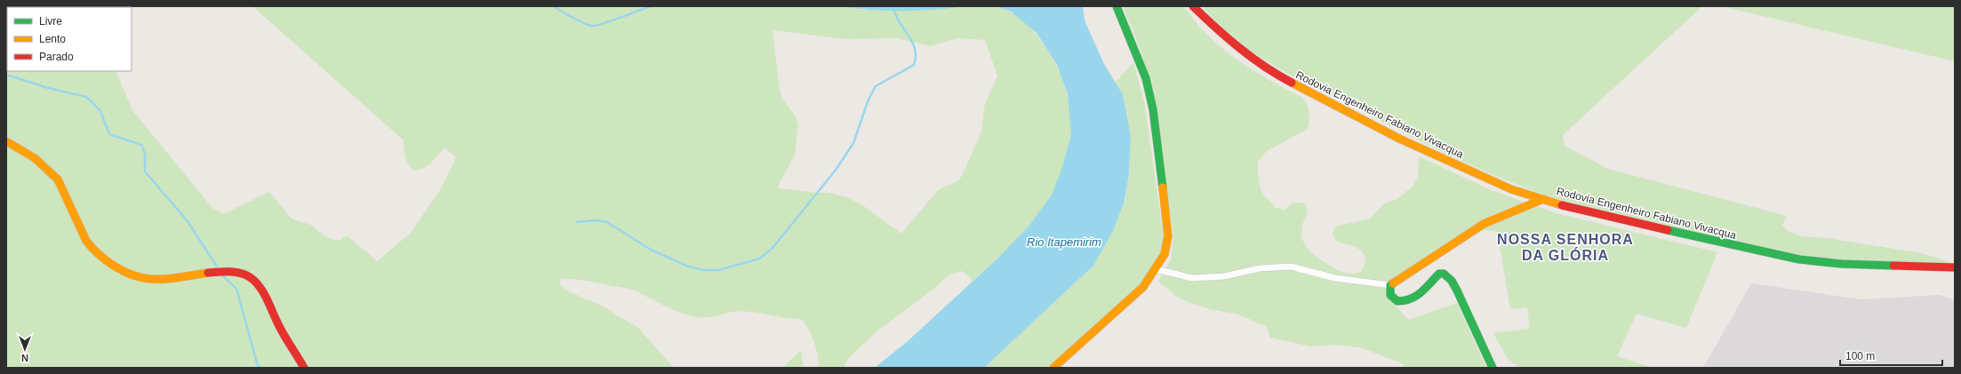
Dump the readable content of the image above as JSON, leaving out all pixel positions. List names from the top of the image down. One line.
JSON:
{"streets":{"main road":["Rodovia Engenheiro Fabiano Vivacqua"]},"districts":["NOSSA SENHORA DA GLÓRIA"],"water":["Rio Itapemirim"],"legend":["Livre","Lento","Parado"],"scale_bar":"100 m","north":"bottom"}
